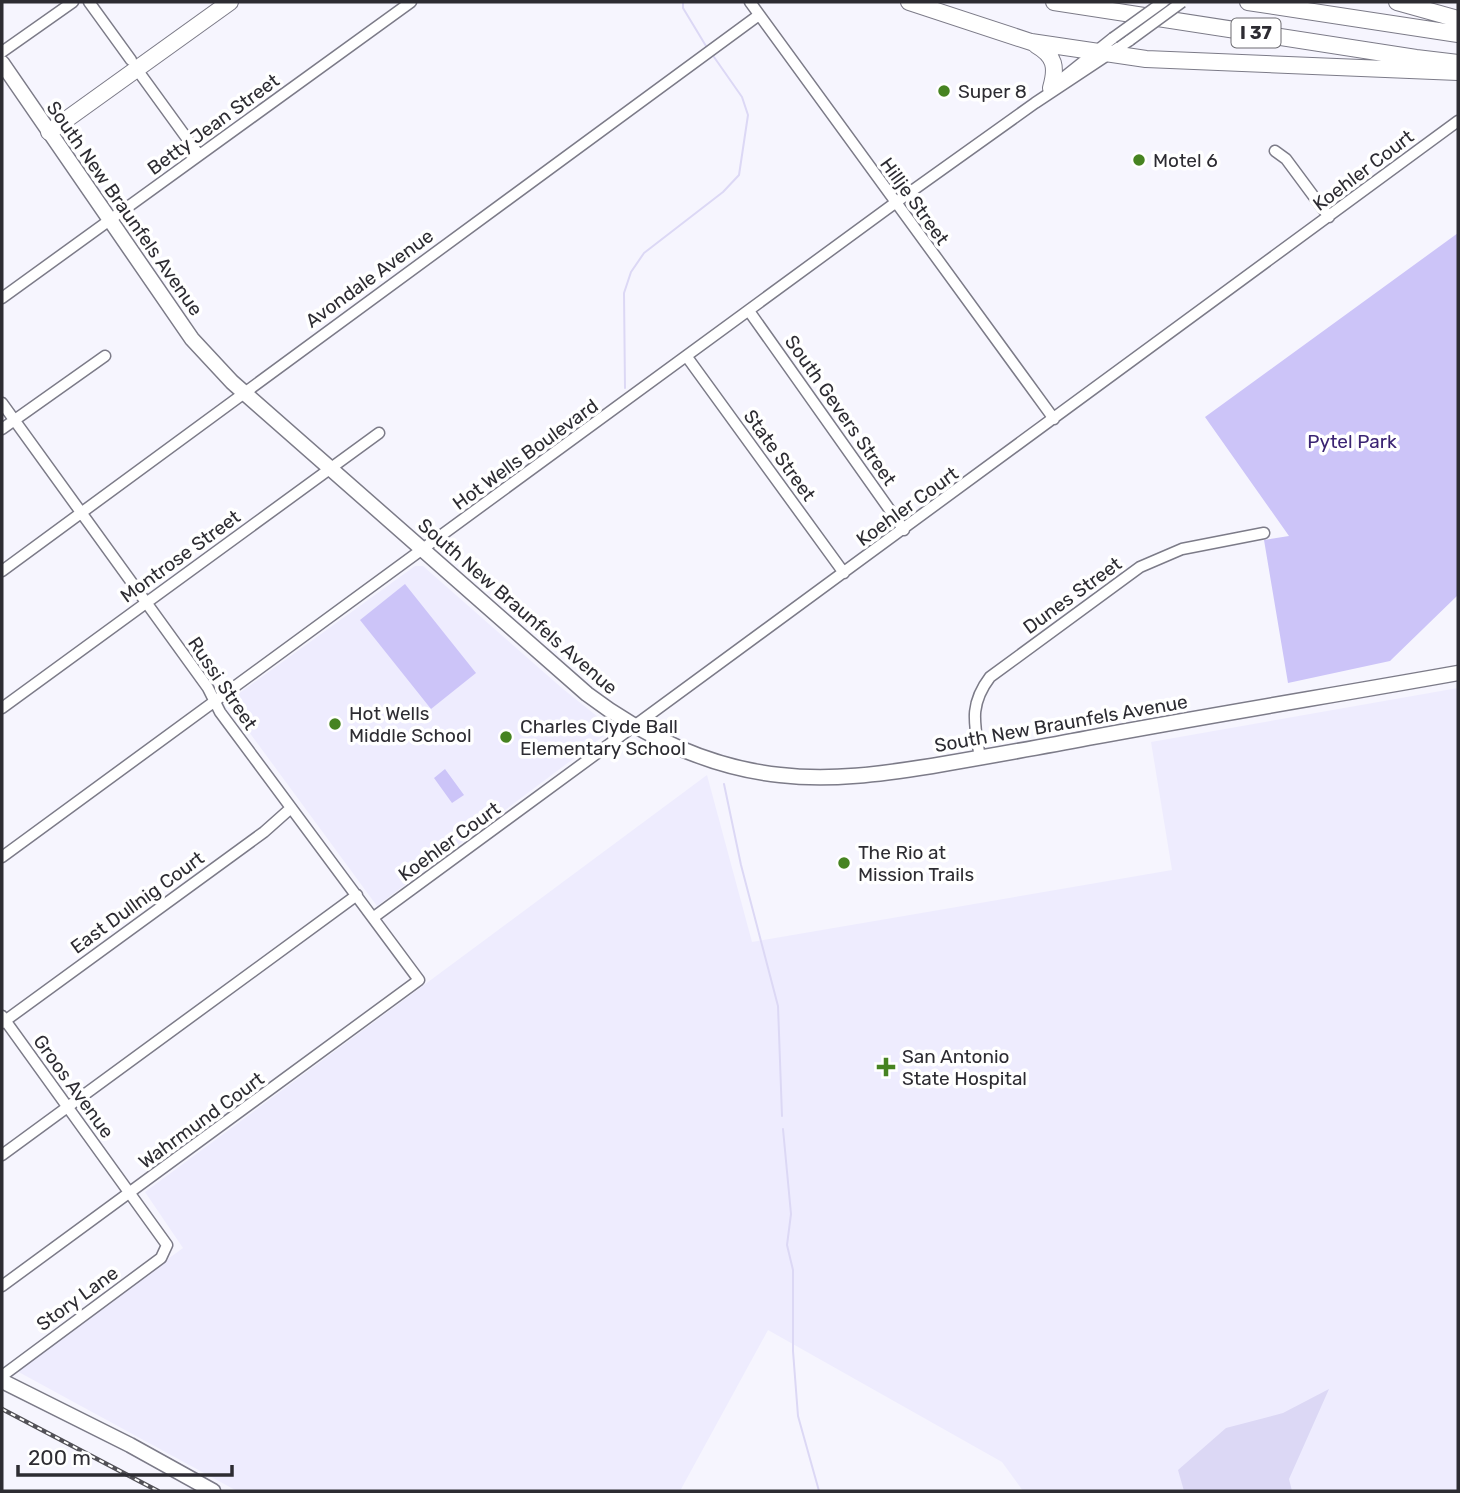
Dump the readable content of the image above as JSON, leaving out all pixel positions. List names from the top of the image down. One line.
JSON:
{"streets":{"highway":["I 37"],"main road":["South New Braunfels Avenue"],"street":["Betty Jean Street","Koehler Court","Hillje Street","Avondale Avenue","South Gevers Street","Hot Wells Boulevard","State Street","Montrose Street","Dunes Street","Russi Street","East Dullnig Court","Groos Avenue","Wahrmund Court","Story Lane"]},"crossings":[["Betty Jean Street","South New Braunfels Avenue"],["Koehler Court","Hillje Street"],["Koehler Court","South New Braunfels Avenue"],["Koehler Court","South Gevers Street"],["Koehler Court","State Street"],["Koehler Court","Russi Street"],["Hillje Street","Avondale Avenue"],["Hillje Street","Hot Wells Boulevard"],["South New Braunfels Avenue","Avondale Avenue"],["South New Braunfels Avenue","Hot Wells Boulevard"],["South New Braunfels Avenue","Montrose Street"],["South New Braunfels Avenue","Dunes Street"],["Avondale Avenue","Russi Street"],["South Gevers Street","Hot Wells Boulevard"],["Hot Wells Boulevard","State Street"],["Hot Wells Boulevard","Russi Street"],["Montrose Street","Russi Street"],["Russi Street","East Dullnig Court"],["Russi Street","Wahrmund Court"],["East Dullnig Court","Groos Avenue"],["Groos Avenue","Wahrmund Court"],["Groos Avenue","Story Lane"]],"parks":["Pytel Park"],"places":{"other":["Super 8","Motel 6","Hot Wells Middle School","Charles Clyde Ball Elementary School","The Rio at Mission Trails"],"health":["San Antonio State Hospital"]},"scale_bar":"200 m"}
